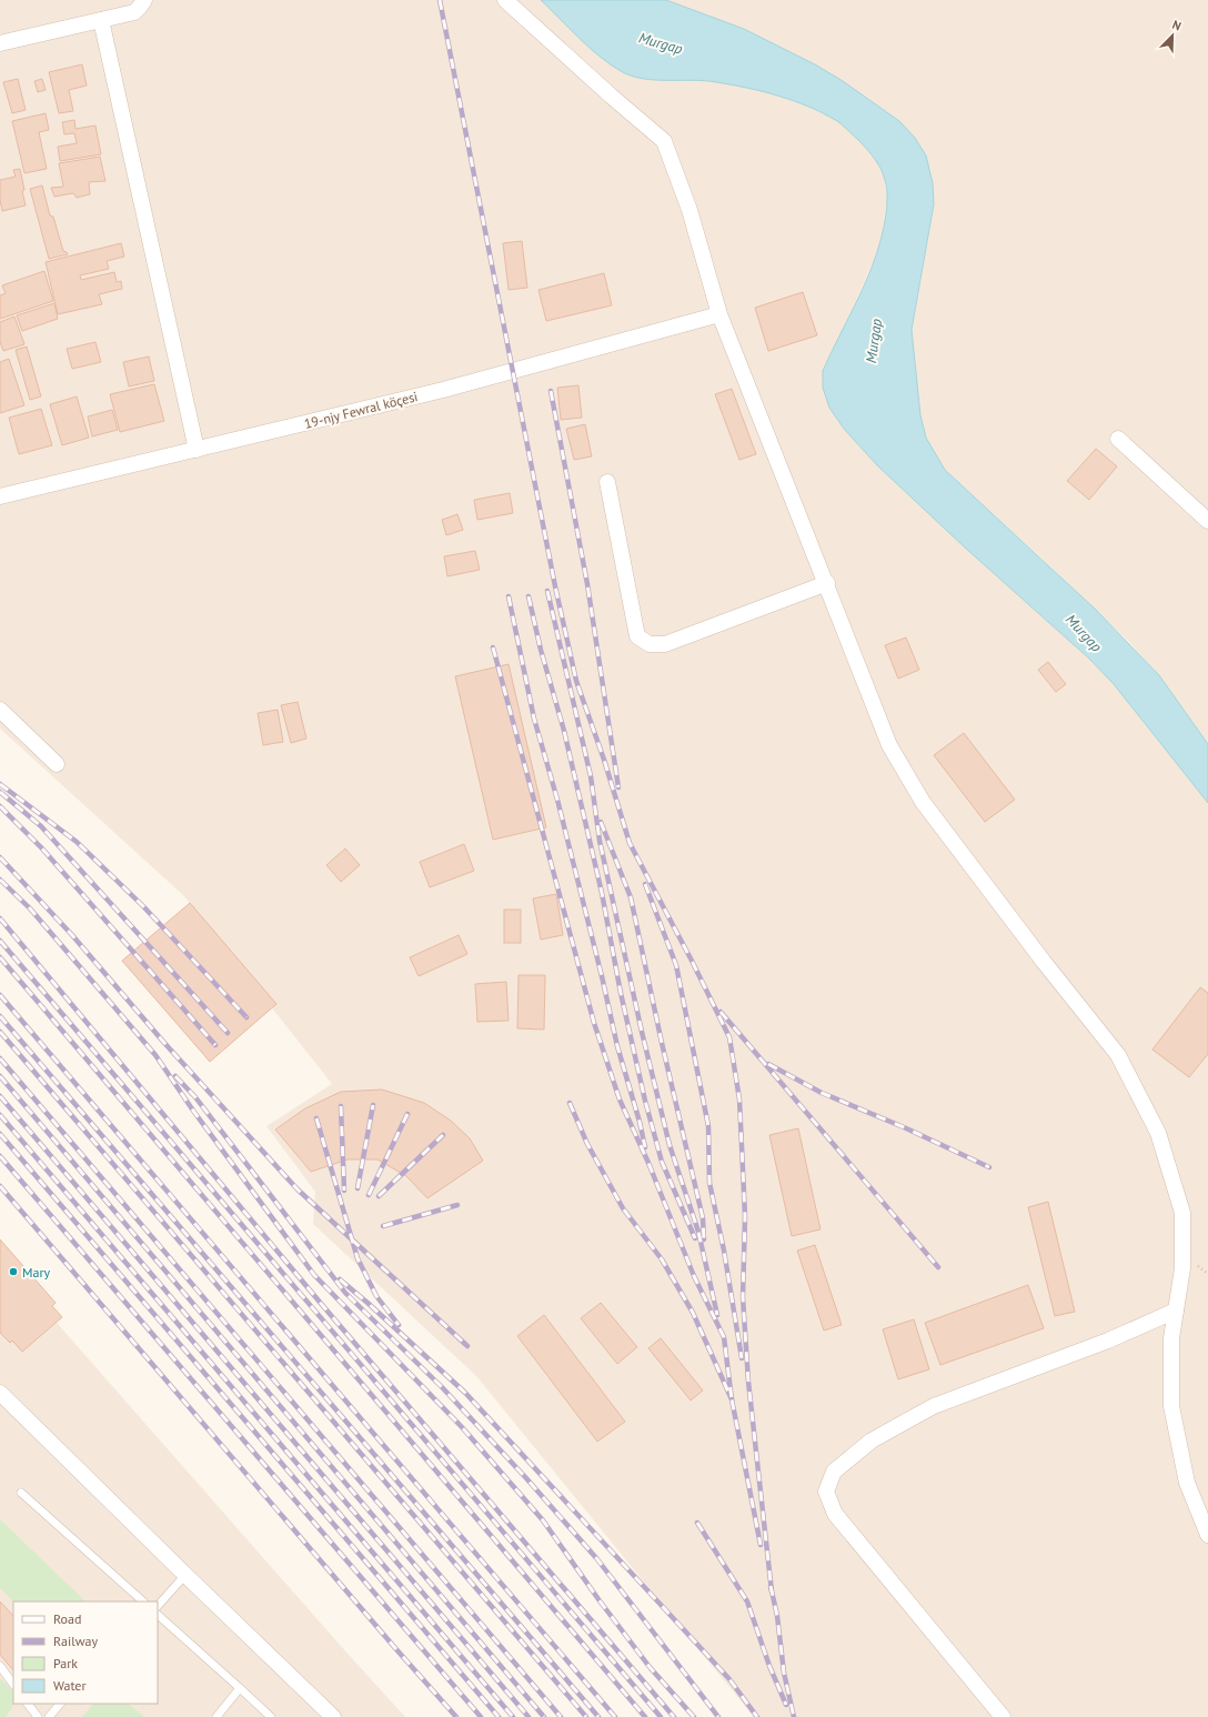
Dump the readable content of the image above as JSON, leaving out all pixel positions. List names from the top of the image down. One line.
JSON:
{"streets":{"street":["19-njy Fewral köçesi"]},"water":["Murgap"],"places":["Mary"],"legend":["Road","Railway","Park","Water"],"north":"top right"}
